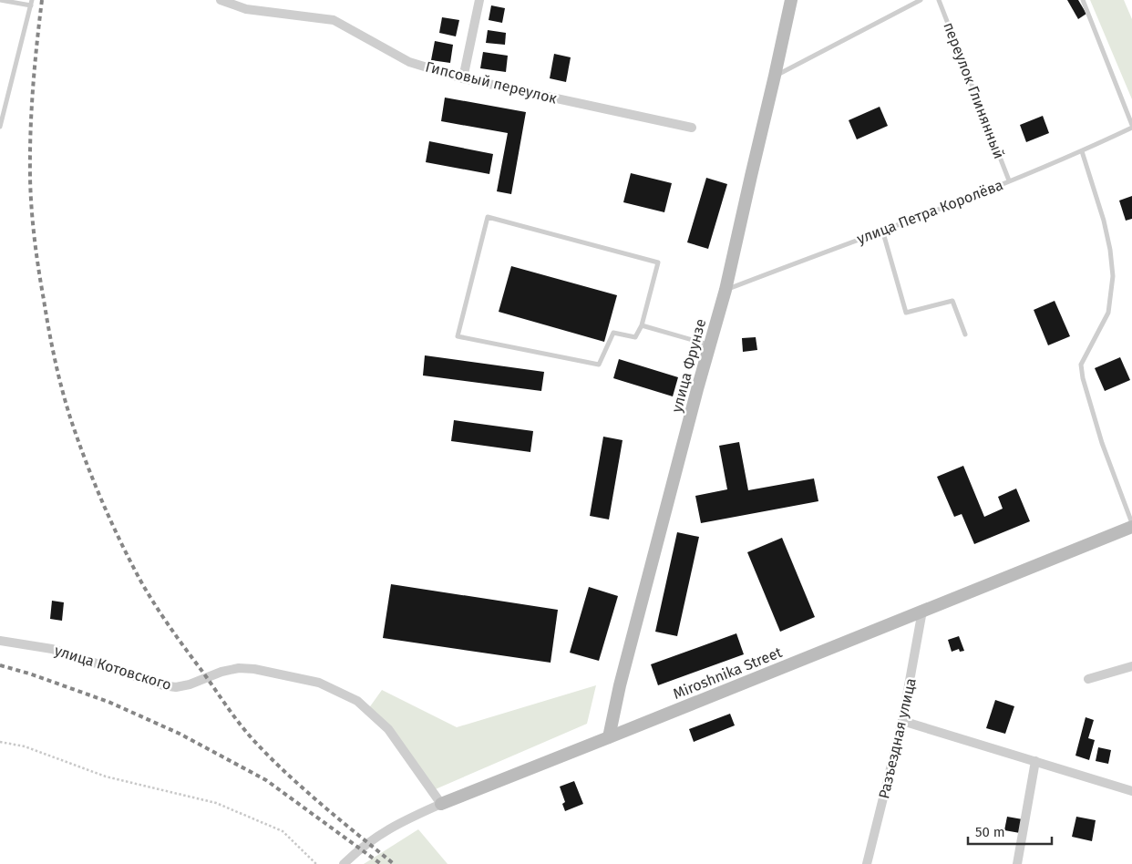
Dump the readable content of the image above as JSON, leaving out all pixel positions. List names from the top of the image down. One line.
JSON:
{"streets":{"main road":["улица Фрунзе","Miroshnika Street"],"street":["Гипсовый переулок","улица Котовского","Разъездная улица"],"lane":["переулок Глинянный","улица Петра Королёва"]},"crossings":[["переулок Глинянный","улица Петра Королёва"],["улица Петра Королёва","улица Фрунзе"],["улица Фрунзе","Miroshnika Street"],["улица Котовского","Miroshnika Street"],["Miroshnika Street","Разъездная улица"]],"scale_bar":"50 m"}
